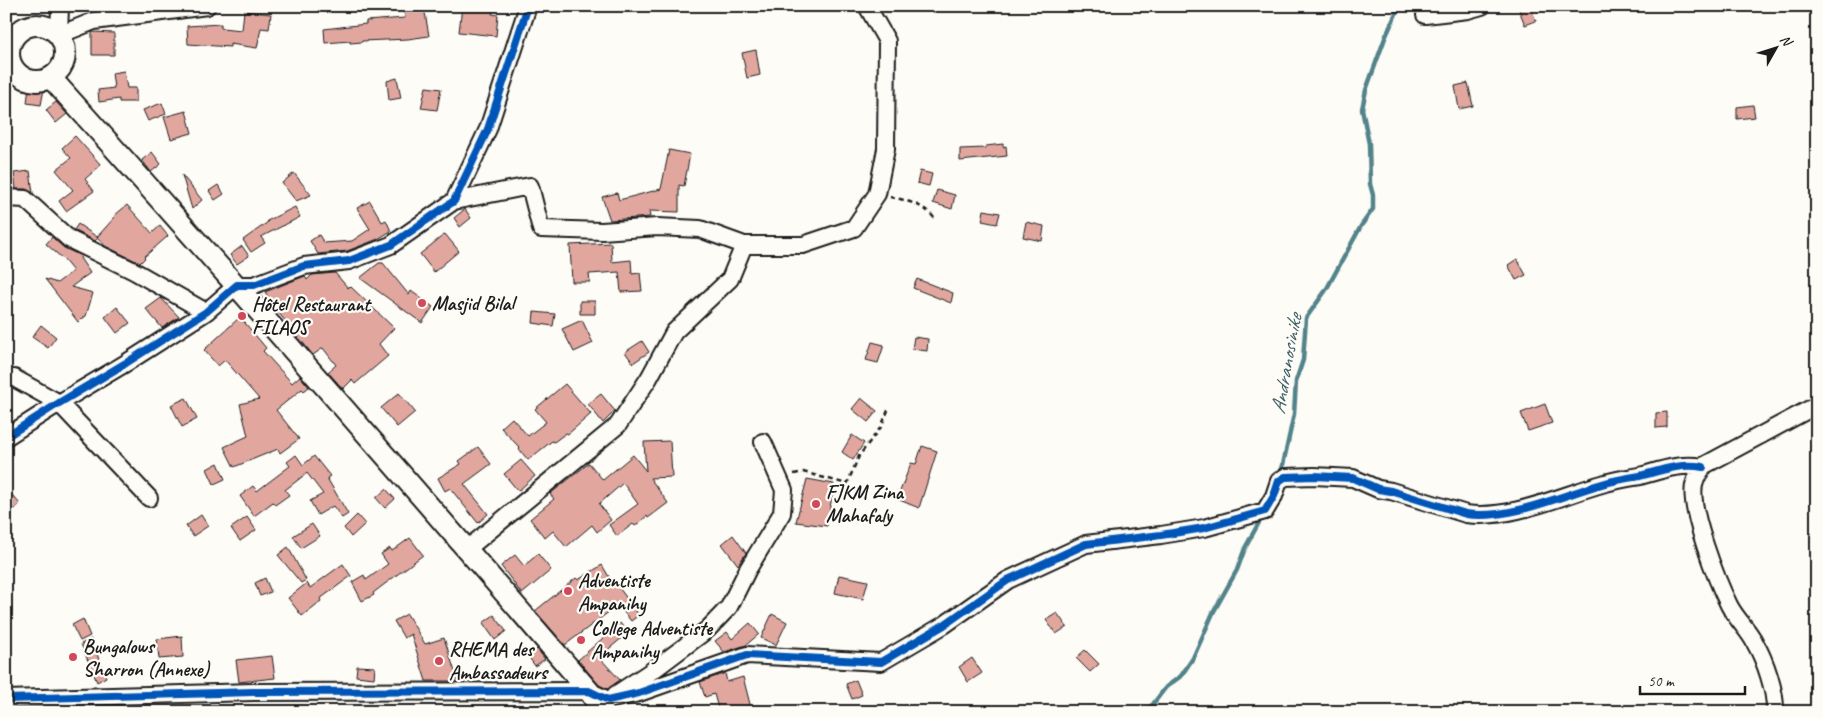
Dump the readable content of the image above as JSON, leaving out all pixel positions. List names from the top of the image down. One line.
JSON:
{"water":["Andranosinike"],"places":["Masjid Bilal","Hôtel Restaurant FILAOS","FJKM Zina Mahafaly","Adventiste Ampanihy","College Adventiste Ampanihy","Bungalows Sharron (Annexe)","RHEMA des Ambassadeurs"],"scale_bar":"50 m","north":"top right"}
